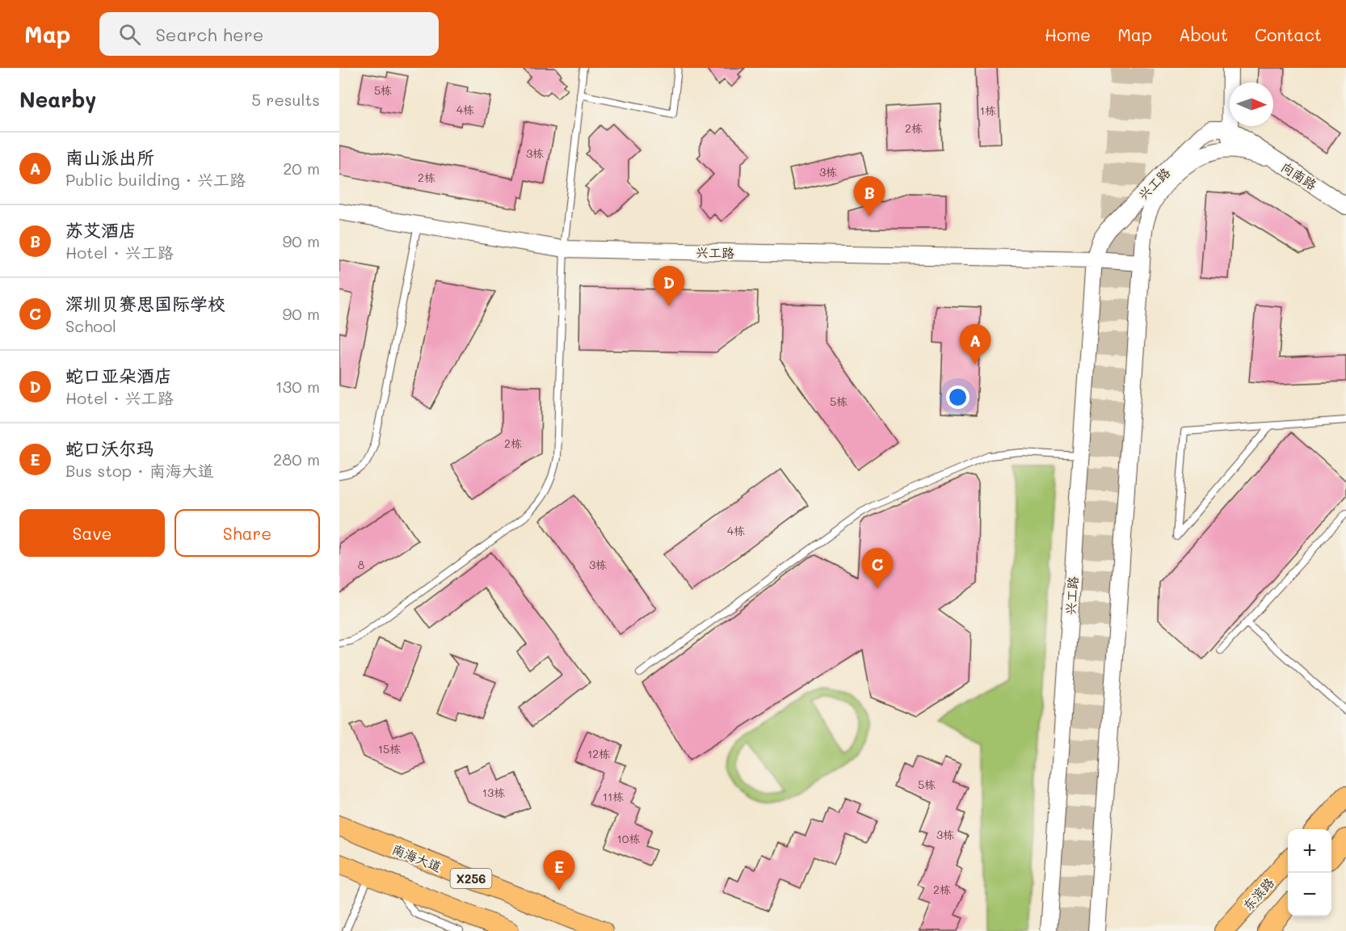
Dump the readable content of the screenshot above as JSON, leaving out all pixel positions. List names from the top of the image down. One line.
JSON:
{"streets":{"main road":["南海大道","X256","东滨路"],"street":["向南路","兴工路"]},"crossings":[["向南路","兴工路"]],"house_numbers":["5栋","4栋","1栋","2栋","3栋","3栋","2栋","5栋","2栋","4栋","8","3栋","15栋","12栋","5栋","13栋","11栋","3栋","10栋","2栋"],"north":"right","page":{"header":"Map","search":"Search here","nav":["Home","Map","About","Contact"],"heading":["Nearby","5 results"],"list":[{"mark":"A","name":"南山派出所","note":"Public building · 兴工路","value":"20 m"},{"mark":"B","name":"苏艾酒店","note":"Hotel · 兴工路","value":"90 m"},{"mark":"C","name":"深圳贝赛思国际学校","note":"School","value":"90 m"},{"mark":"D","name":"蛇口亚朵酒店","note":"Hotel · 兴工路","value":"130 m"},{"mark":"E","name":"蛇口沃尔玛","note":"Bus stop · 南海大道","value":"280 m"}],"pins":["B","D","A","C","E"],"buttons":["Save","Share"],"map_buttons":["+","−"]}}
